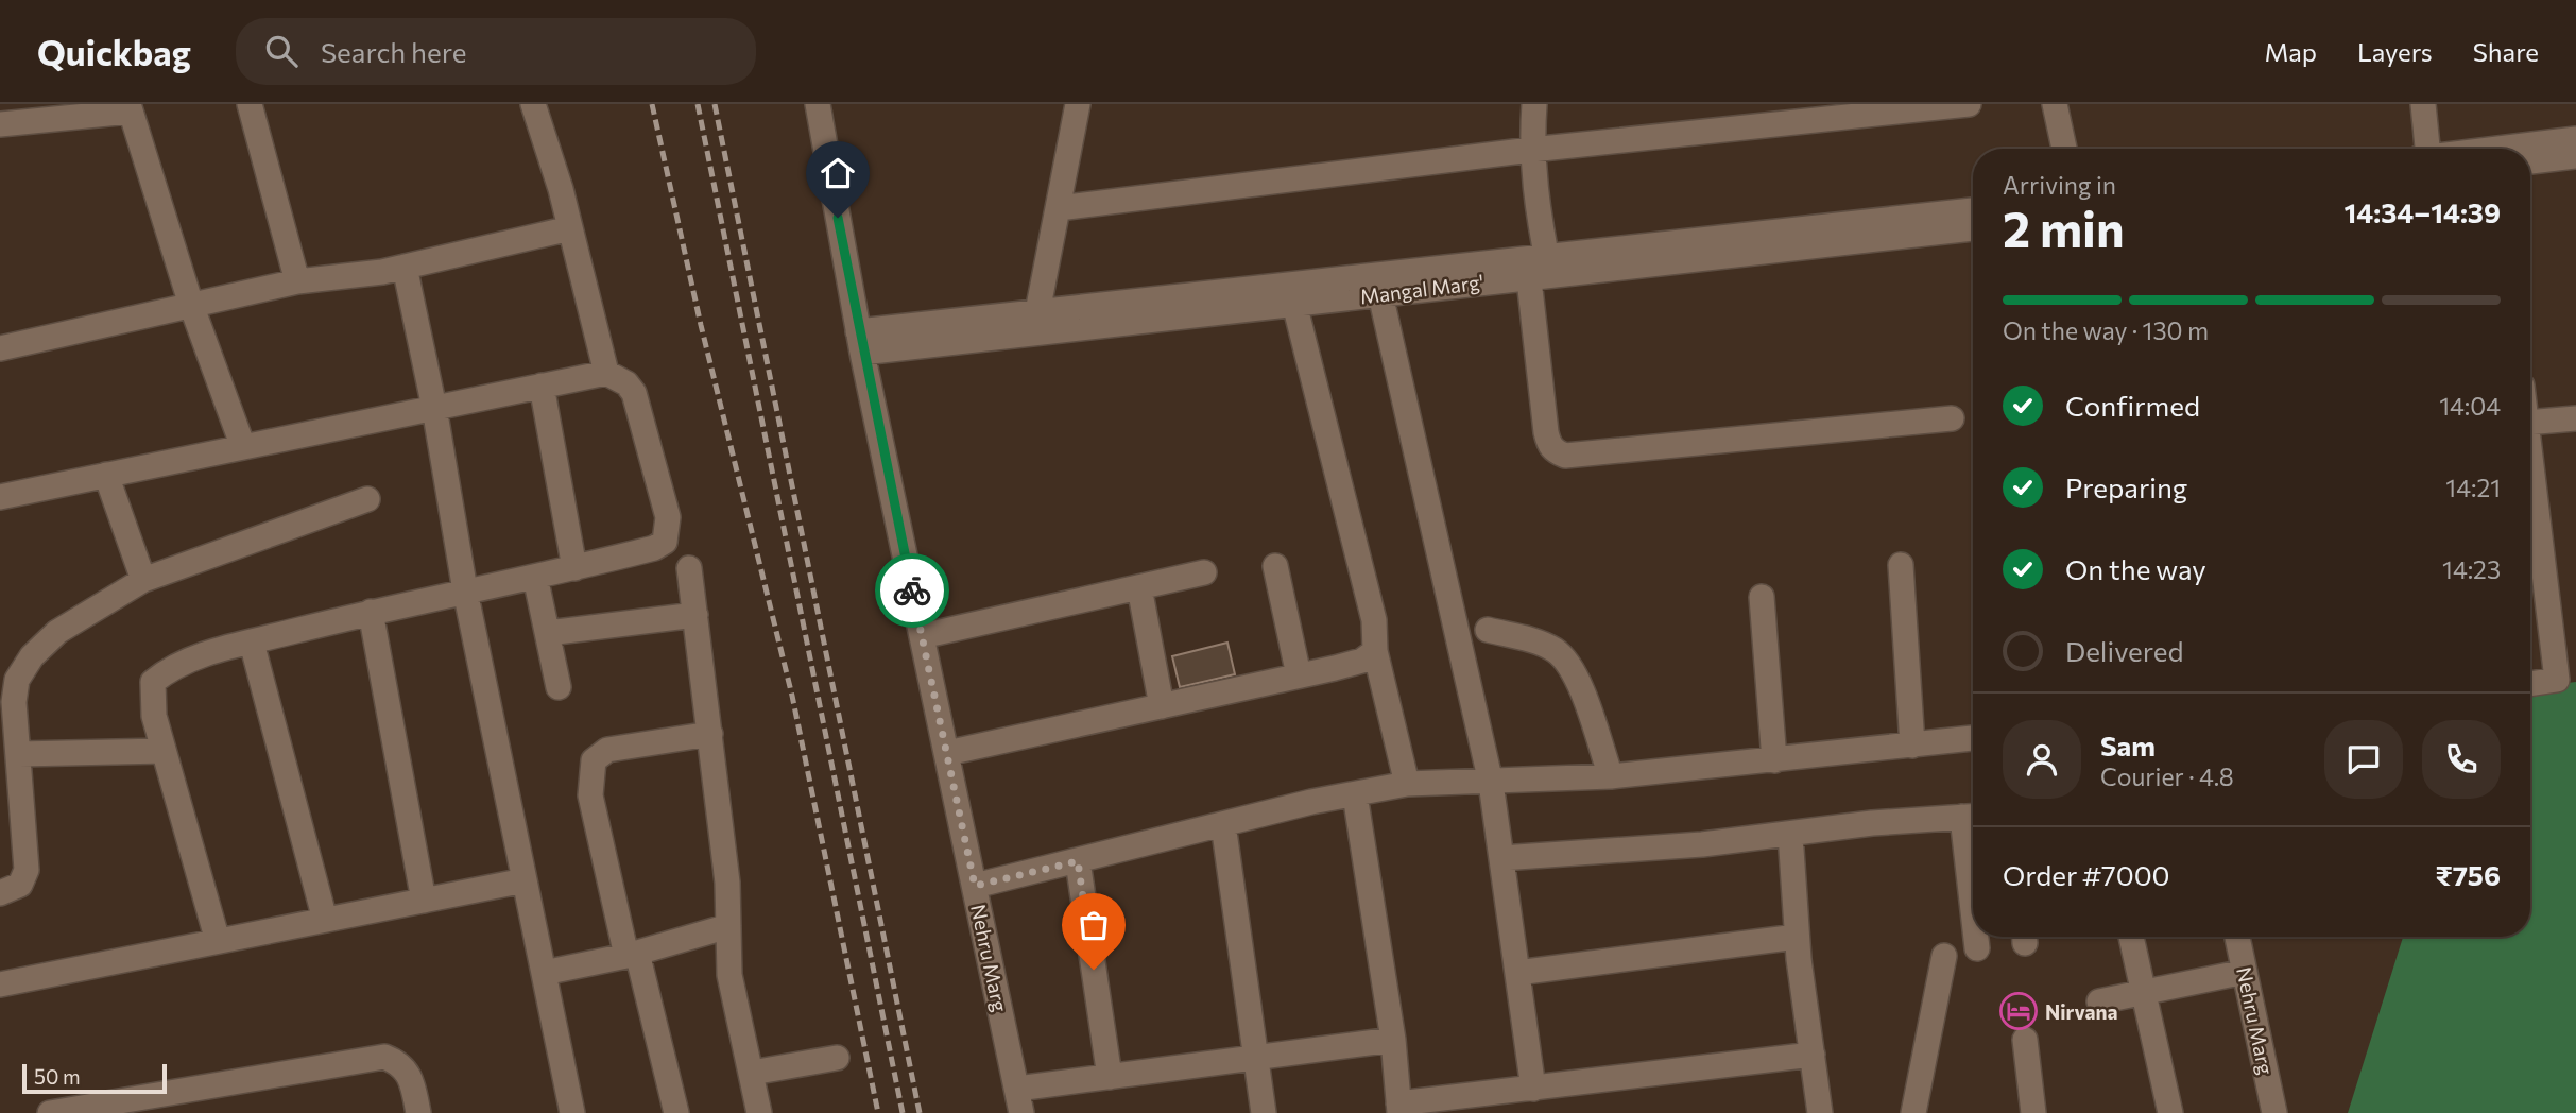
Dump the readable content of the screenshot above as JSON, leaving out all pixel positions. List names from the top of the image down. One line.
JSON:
{"streets":{"street":["Mangal Marg'","Nehru Marg"]},"crossings":[["Mangal Marg'","Nehru Marg"]],"places":{"hotel":["Nirvana"]},"scale_bar":"50 m","page":{"header":"Quickbag","search":"Search here","nav":["Map","Layers","Share"],"heading":["2 min","Arriving in","14:34–14:39"],"panel":["Sam","Courier · 4.8","Order #7000","₹756"],"bar":"On the way · 130 m","list":[["Confirmed","14:04"],["Preparing","14:21"],["On the way","14:23"],"Delivered"],"scale":"50 m"}}
